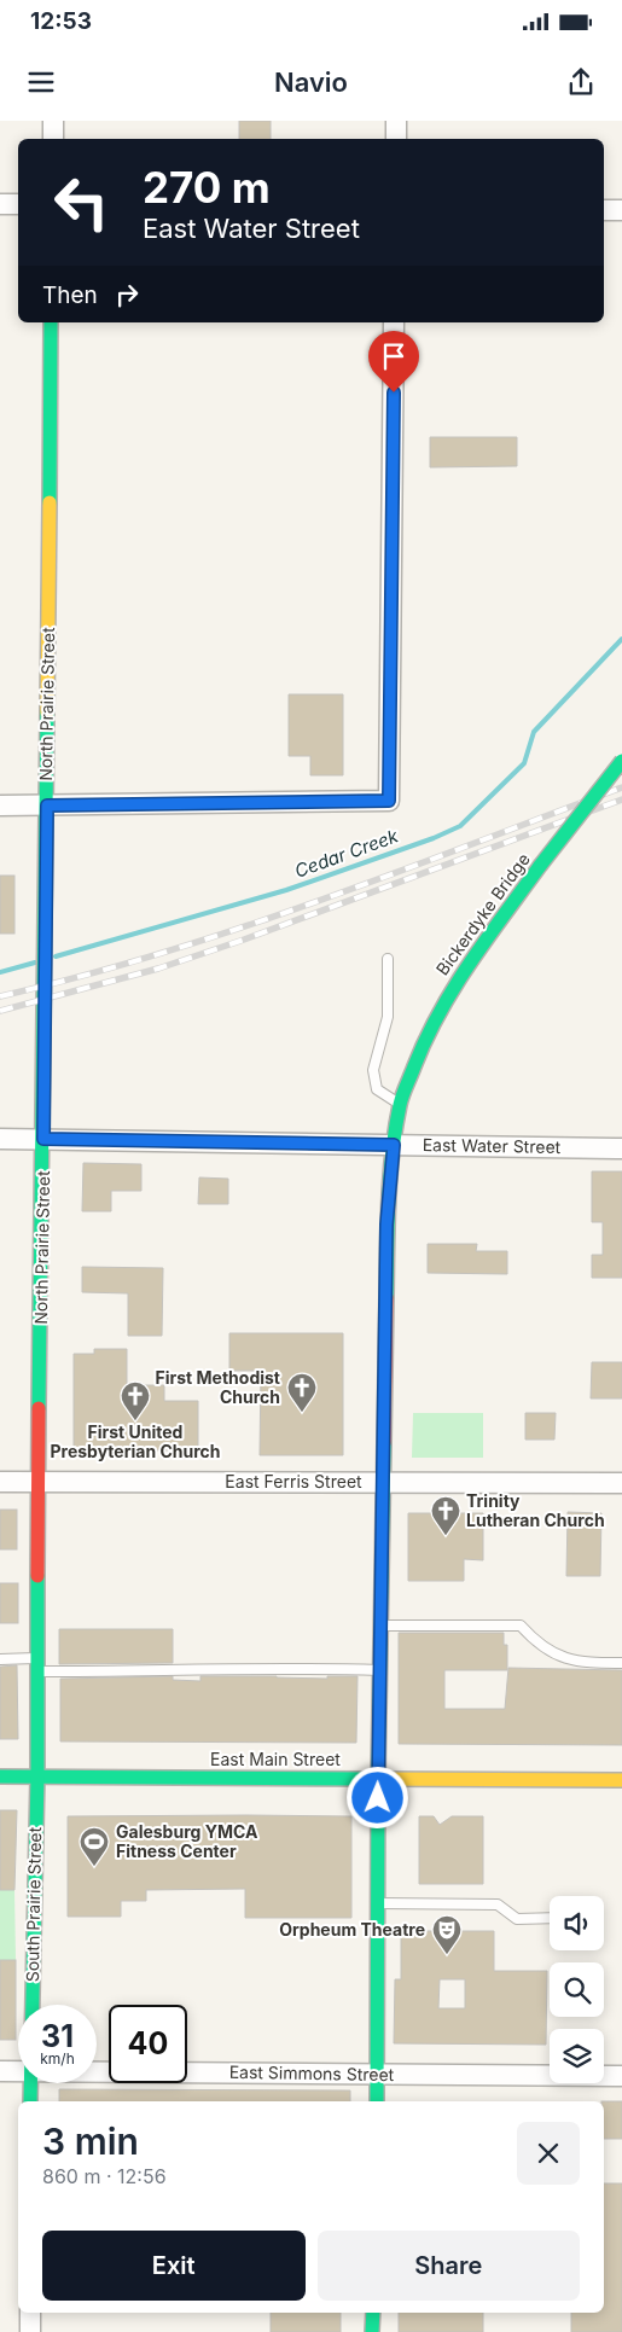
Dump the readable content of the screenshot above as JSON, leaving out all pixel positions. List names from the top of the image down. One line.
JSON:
{"streets":{"street":["North Prairie Street","Bickerdyke Bridge","East Water Street","East Ferris Street","East Main Street","South Prairie Street","East Simmons Street"]},"crossings":[["North Prairie Street","East Water Street"],["North Prairie Street","East Ferris Street"],["North Prairie Street","East Main Street"],["North Prairie Street","South Prairie Street"],["Bickerdyke Bridge","East Water Street"],["Bickerdyke Bridge","East Ferris Street"],["Bickerdyke Bridge","East Main Street"],["Bickerdyke Bridge","East Simmons Street"],["East Main Street","South Prairie Street"]],"water":["Cedar Creek"],"places":{"church":["First Methodist Church","First United Presbyterian Church","Trinity Lutheran Church"],"sports":["Galesburg YMCA Fitness Center"],"theatre":["Orpheum Theatre"]},"page":{"status":"12:53","header":"Navio","turn":["270 m","East Water Street"],"then":"Then","speed":"31 km/h","limit":"40","heading":["3 min","860 m · 12:56"],"buttons":["Exit","Share"]}}
